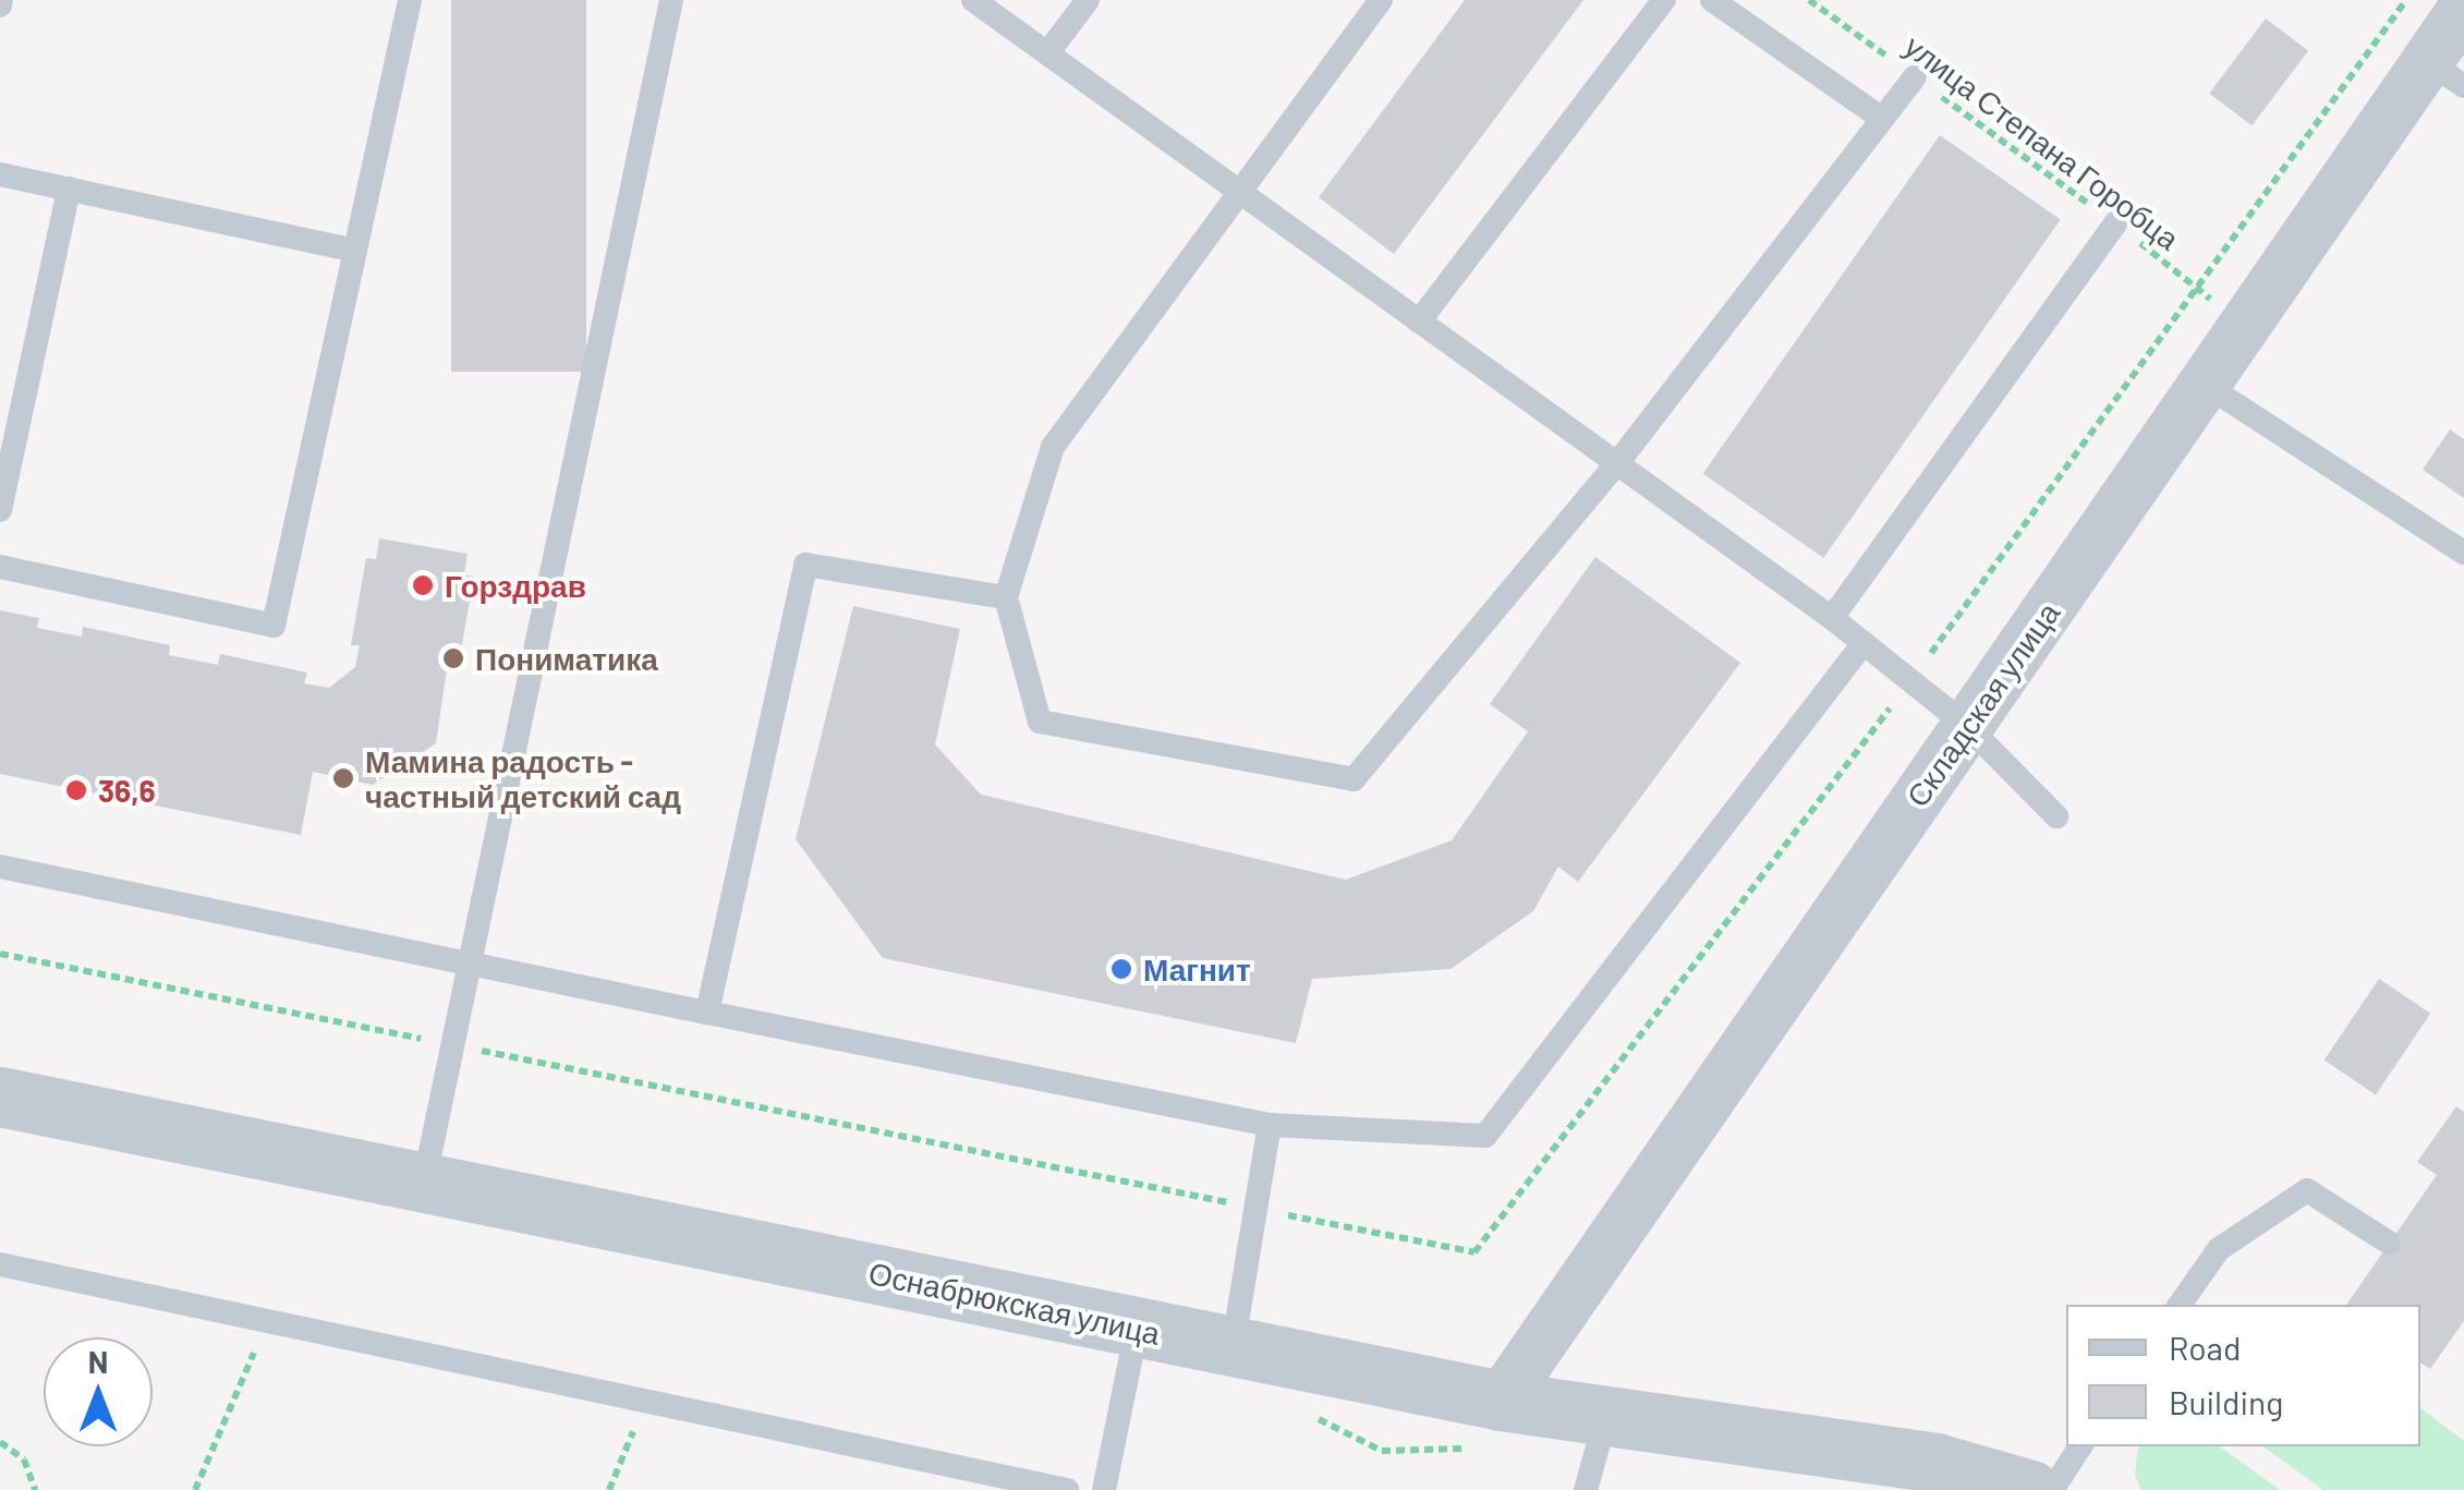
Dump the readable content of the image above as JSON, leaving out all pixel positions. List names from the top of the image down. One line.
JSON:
{"streets":{"street":["Складская улица","Оснабрюкская улица"],"path":["улица Степана Горобца"]},"crossings":[["улица Степана Горобца","Складская улица"],["Складская улица","Оснабрюкская улица"]],"places":["Горздрав","Пониматика","Мамина радость - частный детский сад","36,6","Магнит"],"legend":["Road","Building"],"north":"top"}
